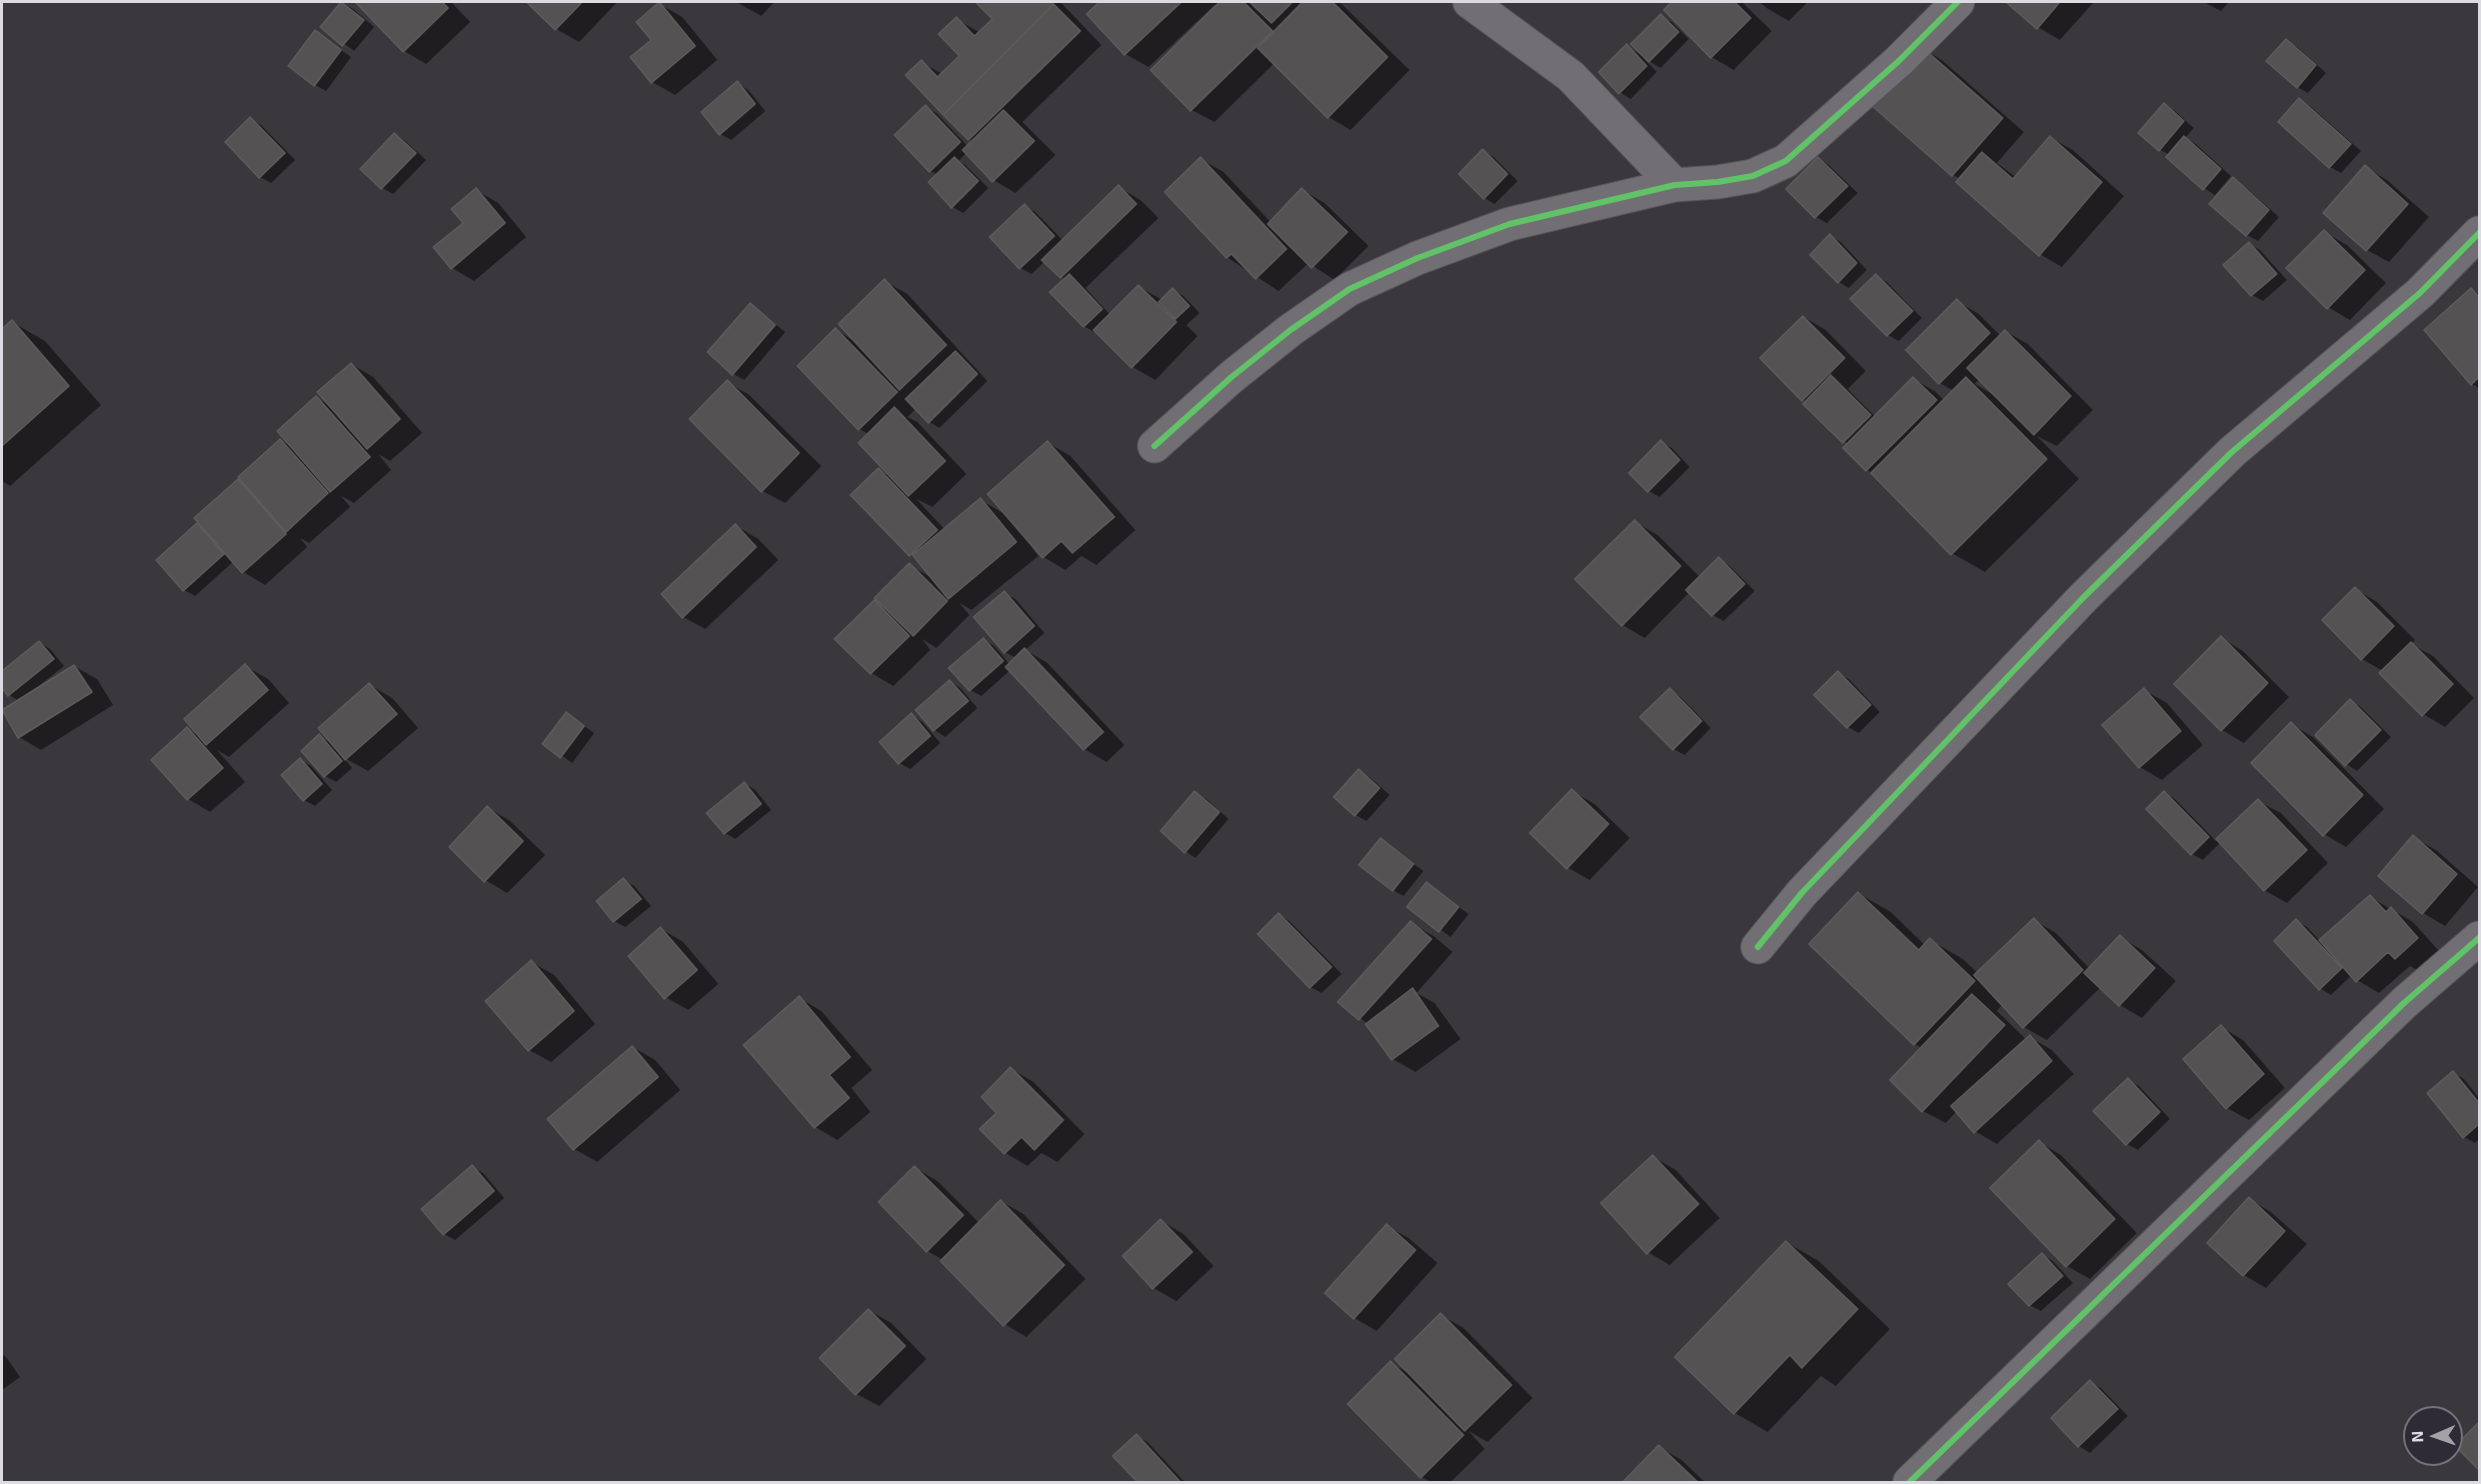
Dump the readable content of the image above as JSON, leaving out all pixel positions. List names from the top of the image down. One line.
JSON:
{"north":"left"}
